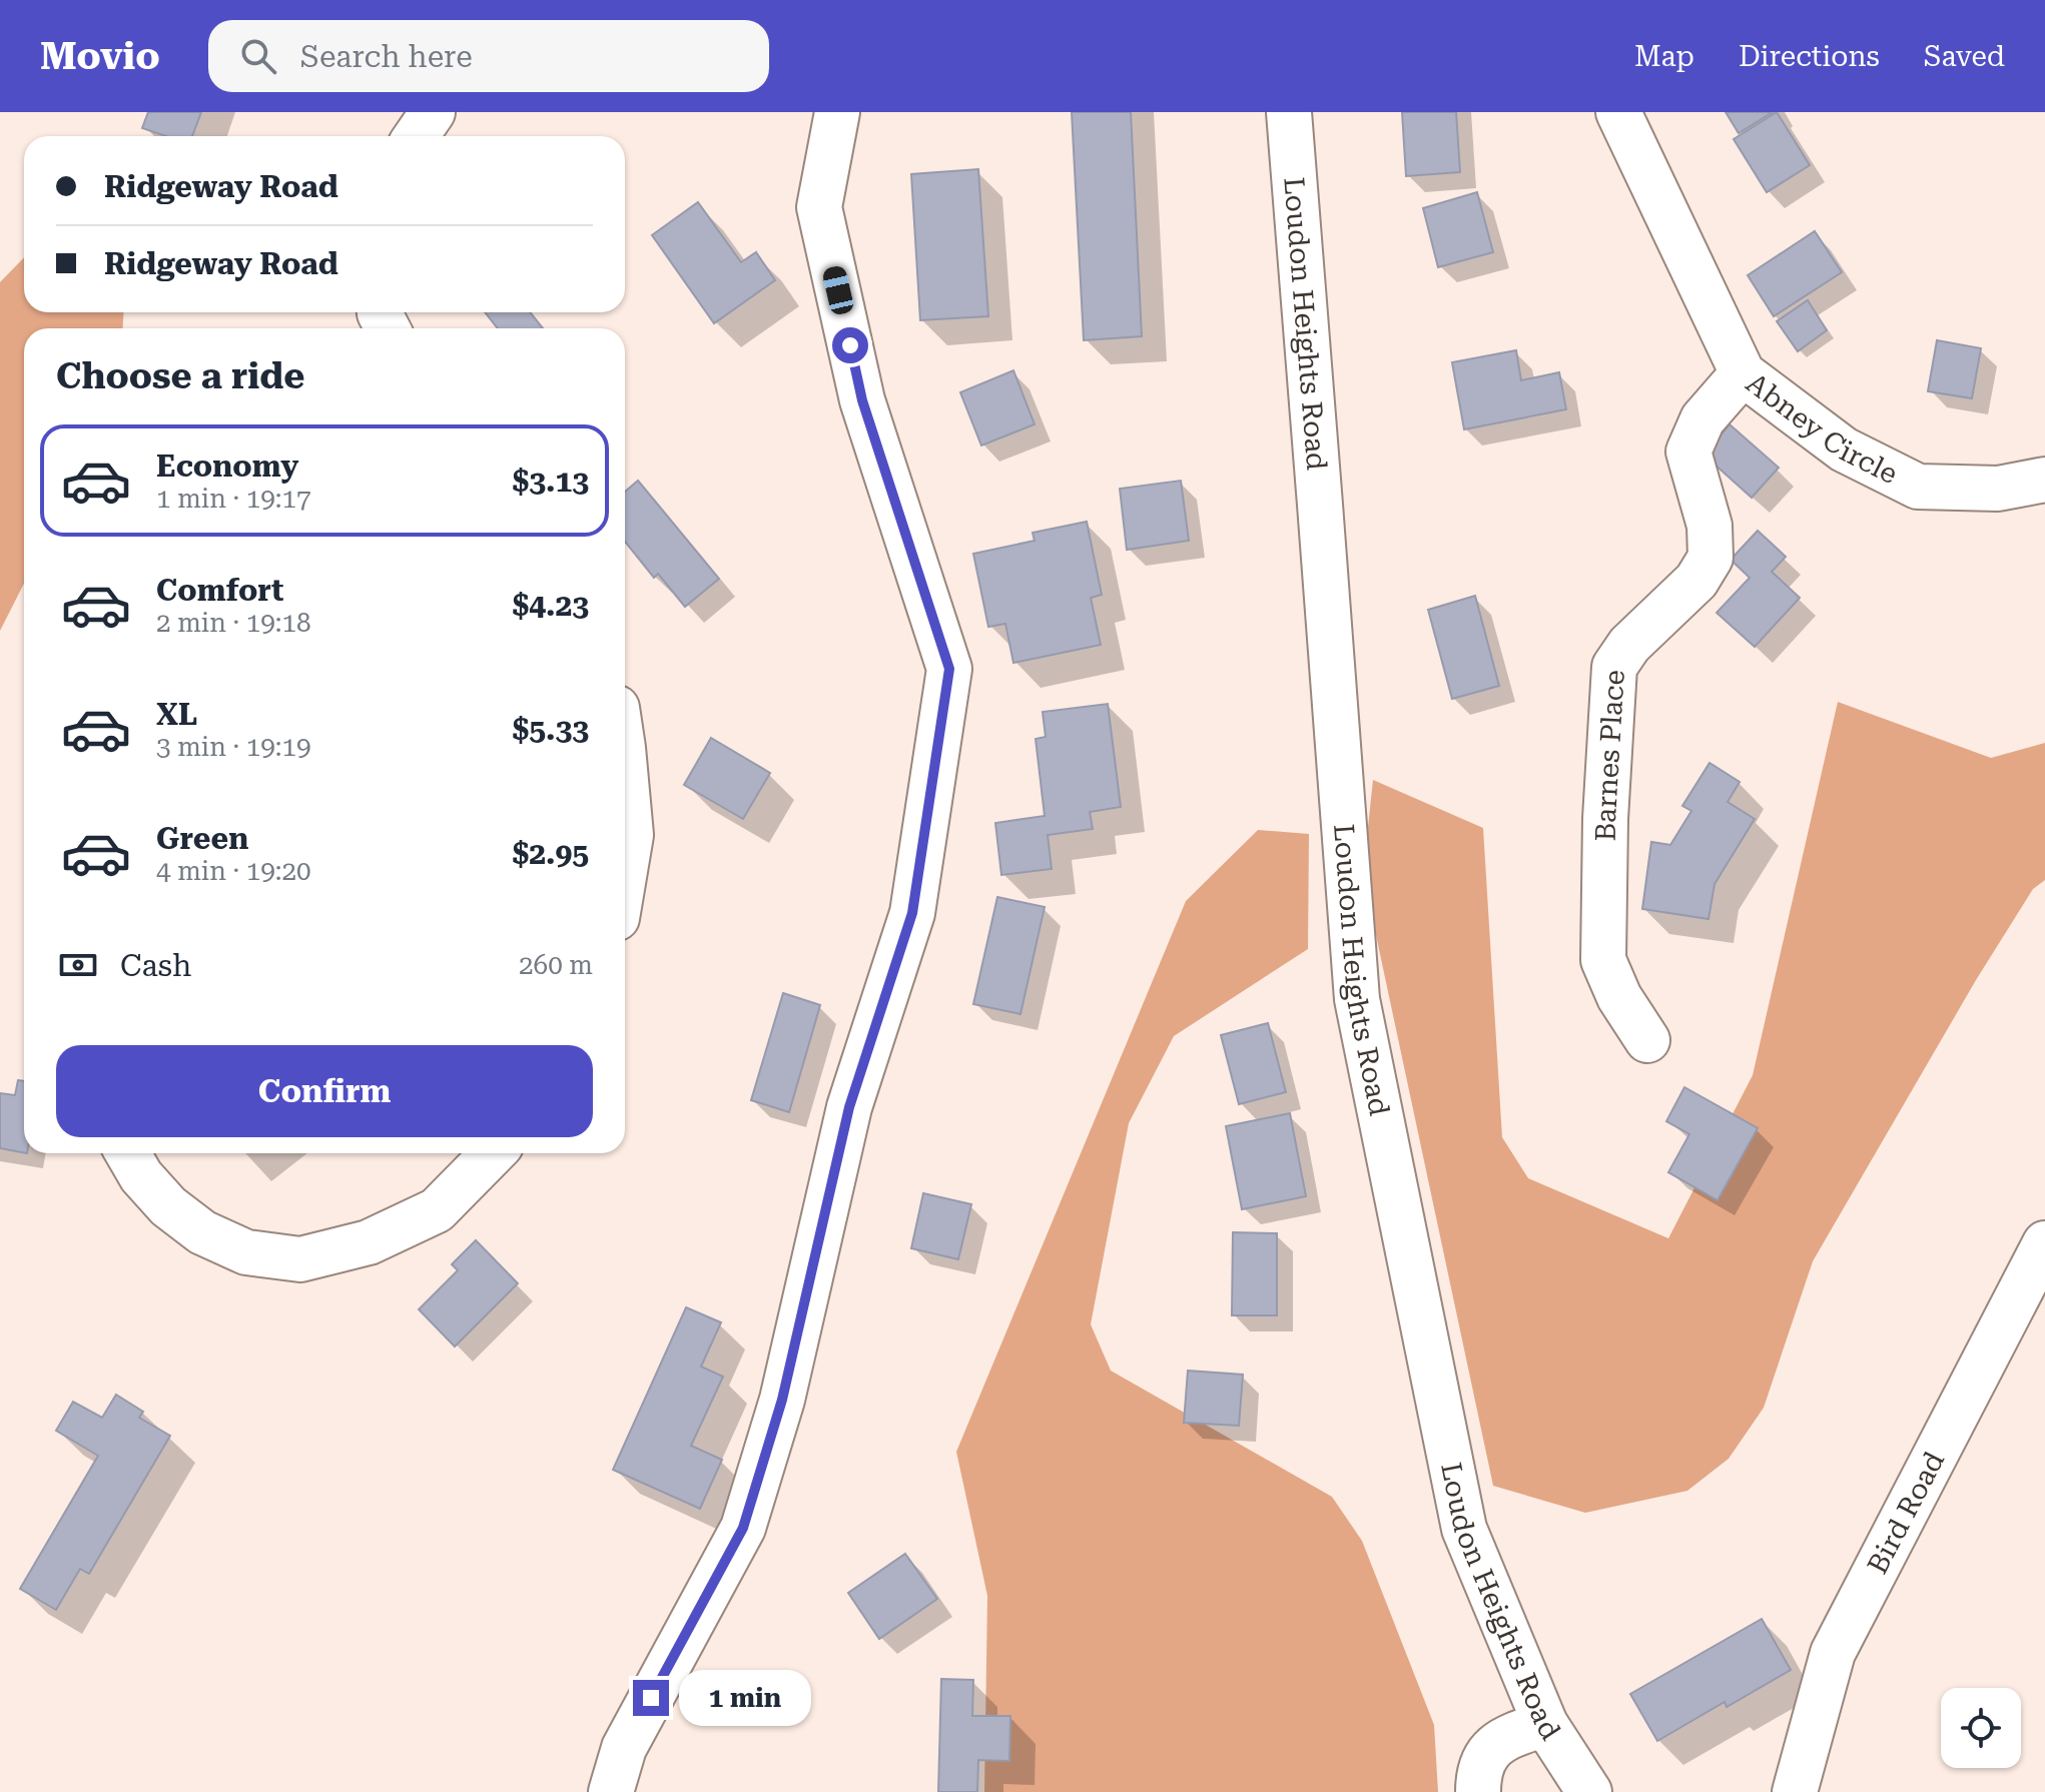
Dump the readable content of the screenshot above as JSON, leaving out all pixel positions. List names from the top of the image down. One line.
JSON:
{"streets":{"street":["Loudon Heights Road","Abney Circle","Barnes Place","Bird Road"]},"crossings":[["Abney Circle","Barnes Place"]],"page":{"header":"Movio","search":"Search here","nav":["Map","Directions","Saved"],"banner":["Ridgeway Road","Ridgeway Road"],"heading":"Choose a ride","list":[{"name":"Economy","note":"1 min · 19:17","value":"$3.13"},{"name":"Comfort","note":"2 min · 19:18","value":"$4.23"},{"name":"XL","note":"3 min · 19:19","value":"$5.33"},{"name":"Green","note":"4 min · 19:20","value":"$2.95"}],"pay":["Cash","260 m"],"buttons":"Confirm","bubble":"1 min"}}
